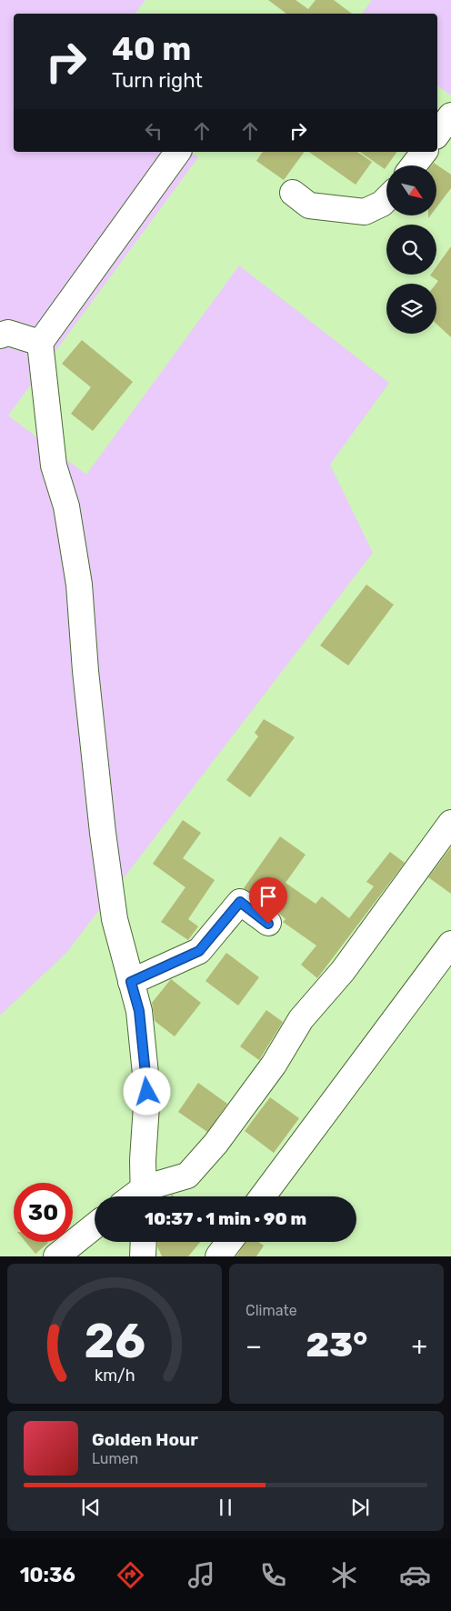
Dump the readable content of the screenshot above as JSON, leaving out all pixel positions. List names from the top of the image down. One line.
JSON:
{"north":"bottom right","page":{"turn":["40 m","Turn right"],"limit":"30","trip":"10:37 · 1 min · 90 m","tile":"Climate","heat":["−","23°","+"],"song":["Golden Hour","Lumen"],"tabs":"10:36","gauge":["26","km/h"]}}
